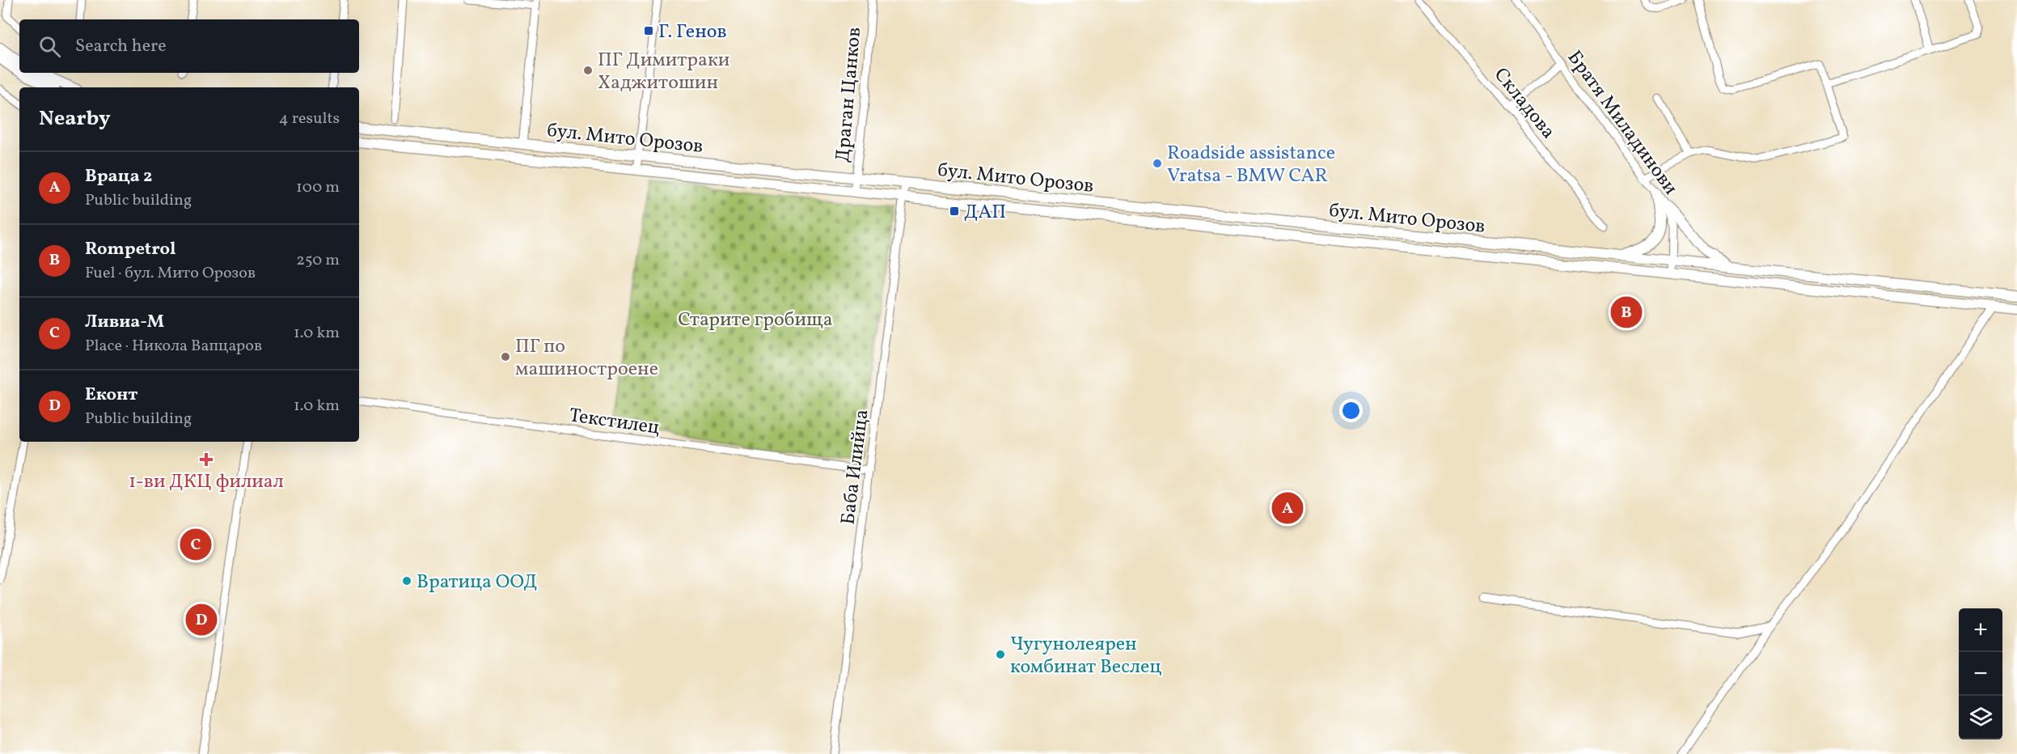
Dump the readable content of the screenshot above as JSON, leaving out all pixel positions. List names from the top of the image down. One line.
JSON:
{"streets":{"main road":["бул. Мито Орозов"],"street":["Драган Цанков","Складова","Братя Миладинови","Текстилец","Баба Илийца"]},"crossings":[["Драган Цанков","бул. Мито Орозов"],["Братя Миладинови","бул. Мито Орозов"],["бул. Мито Орозов","Баба Илийца"],["Текстилец","Баба Илийца"]],"parks":["Старите гробища"],"places":{"transit":["Г. Генов","ДАП"],"other":["ПГ Димитраки Хаджитошин","Roadside assistance Vratsa - BMW CAR","ПГ по машиностроене","Вратица ООД","Чугунолеярен комбинат Веслец"],"health":["1-ви ДКЦ филиал"]},"page":{"search":"Search here","heading":["Nearby","4 results"],"list":[{"mark":"A","name":"Враца 2","note":"Public building","value":"100 m"},{"mark":"B","name":"Rompetrol","note":"Fuel · бул. Мито Орозов","value":"250 m"},{"mark":"C","name":"Ливиа-М","note":"Place · Никола Вапцаров","value":"1.0 km"},{"mark":"D","name":"Еконт","note":"Public building","value":"1.0 km"}],"pins":["B","A","C","D"],"map_buttons":["+","−"]}}
